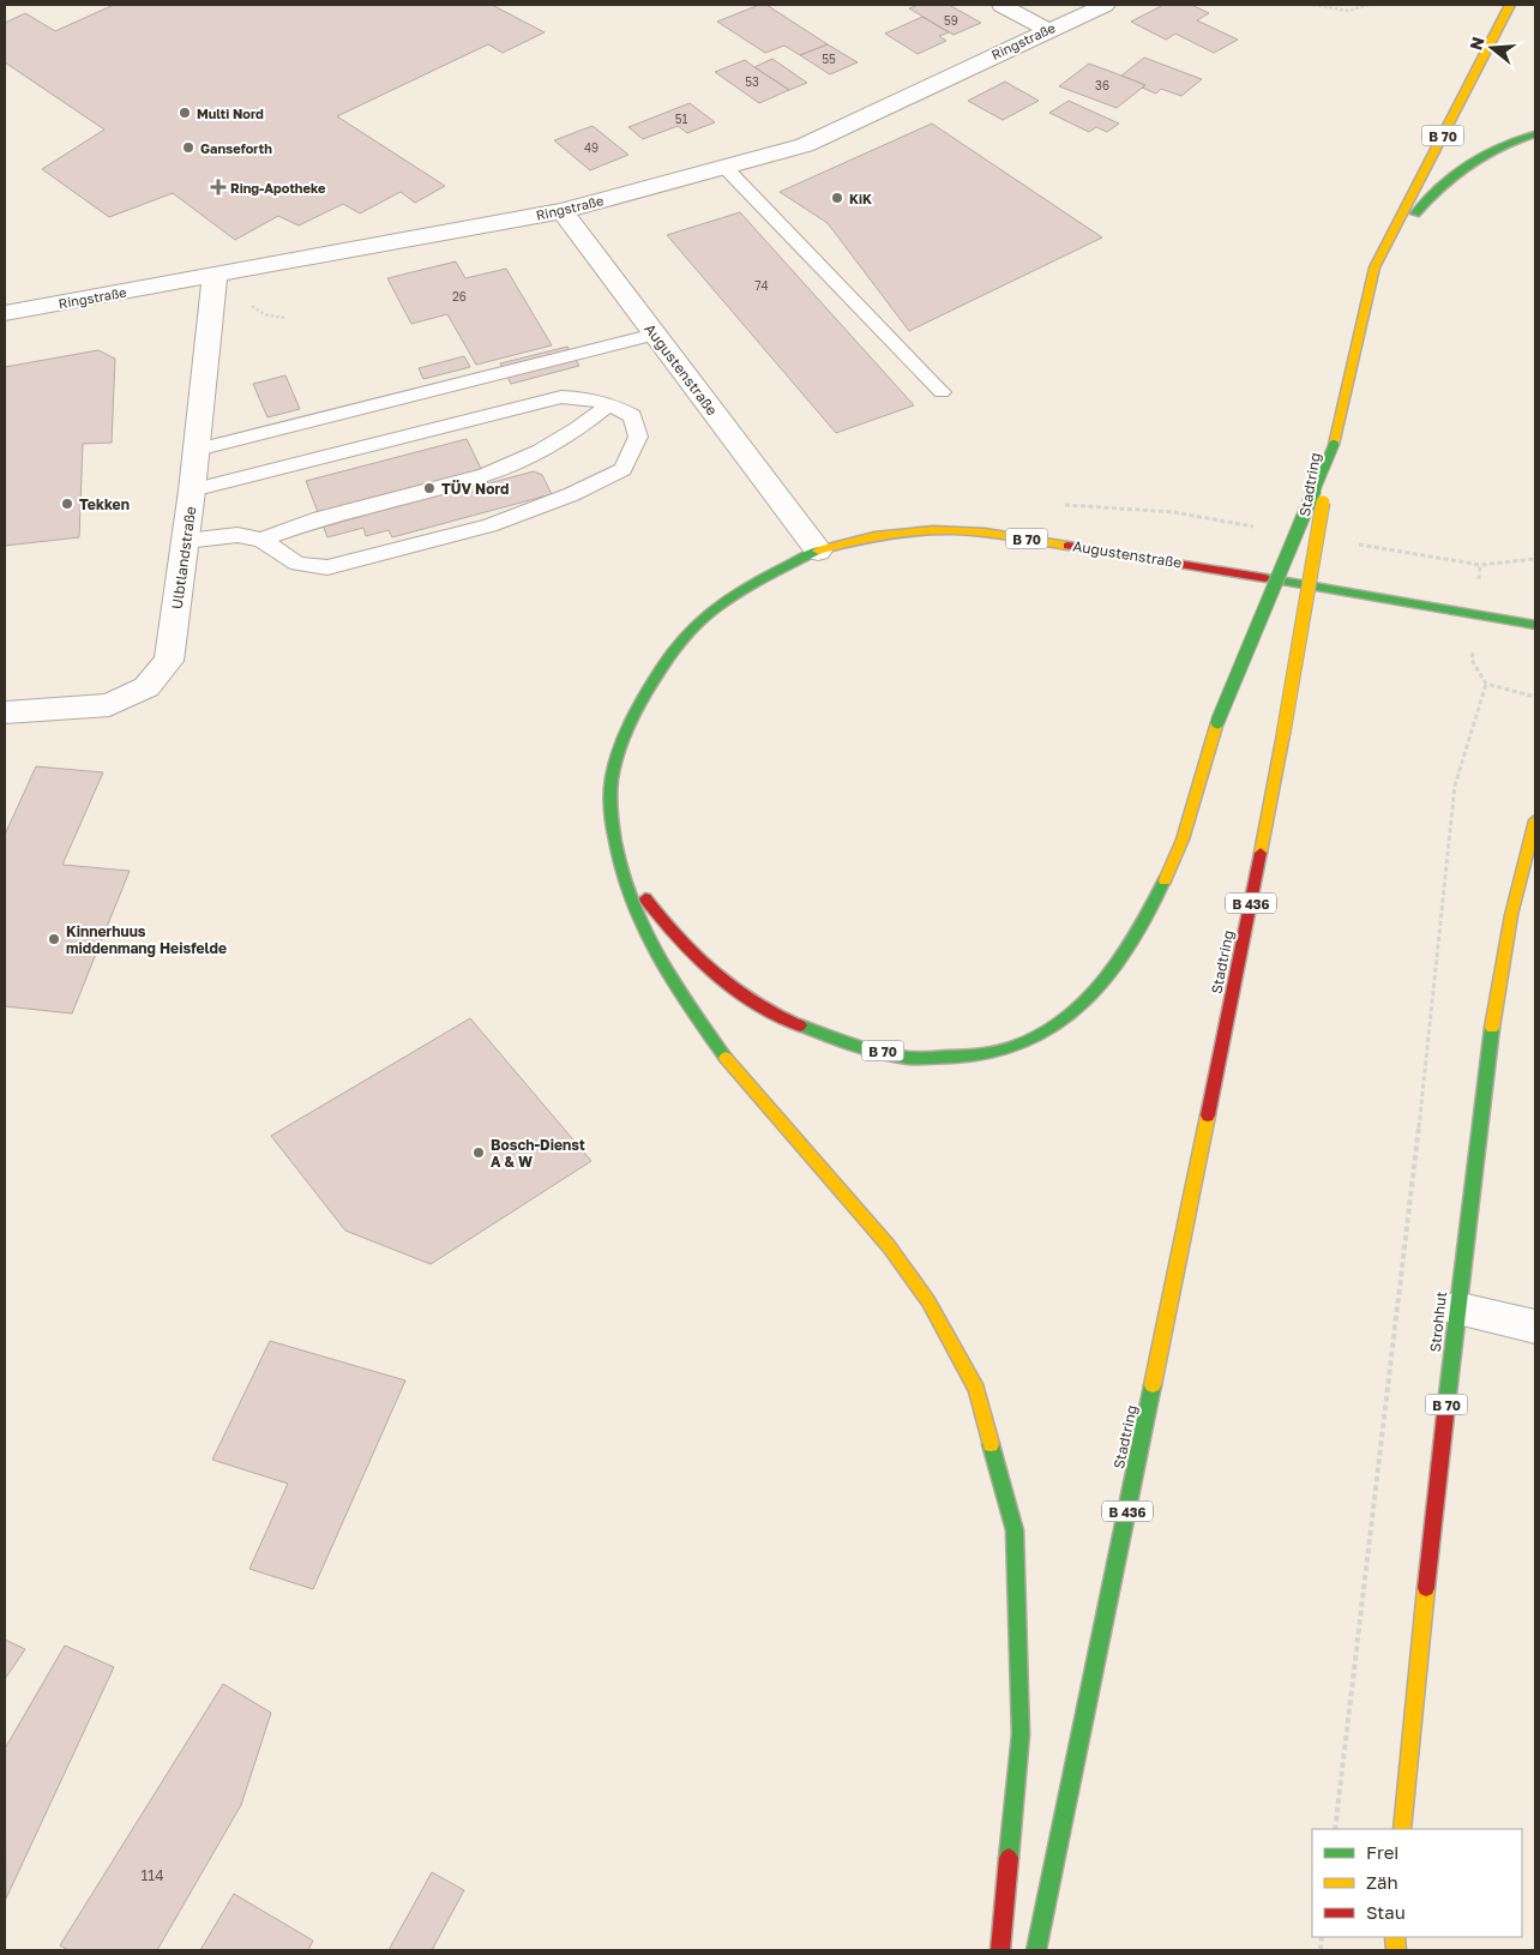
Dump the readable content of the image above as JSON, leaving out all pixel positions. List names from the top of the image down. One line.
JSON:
{"streets":{"main road":["B 70","Augustenstraße","Stadtring","B 436","Strohhut"],"street":["Ringstraße","Ulbtlandstraße"]},"crossings":[["Ringstraße","Augustenstraße"],["Ringstraße","Ulbtlandstraße"],["B 70","Augustenstraße"],["B 70","Stadtring"]],"places":{"other":["Multi Nord","Ganseforth","KiK","TÜV Nord","Tekken","Kinnerhuus middenmang Heisfelde","Bosch-Dienst A & W"],"health":["Ring-Apotheke"]},"house_numbers":["59","55","53","36","51","49","74","26","114"],"legend":["Frei","Zäh","Stau"],"north":"left"}
